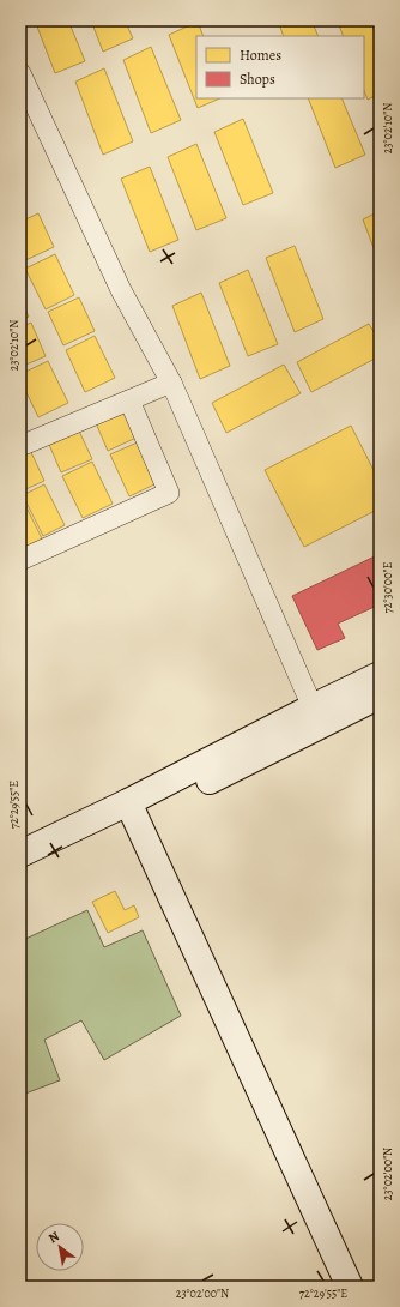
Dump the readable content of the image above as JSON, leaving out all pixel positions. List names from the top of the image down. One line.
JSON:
{"legend":["Homes","Shops"],"north":"top left","coordinates":["23°02'10\"N","72°30'00\"E","72°29'55\"E","23°02'00\"N"]}
